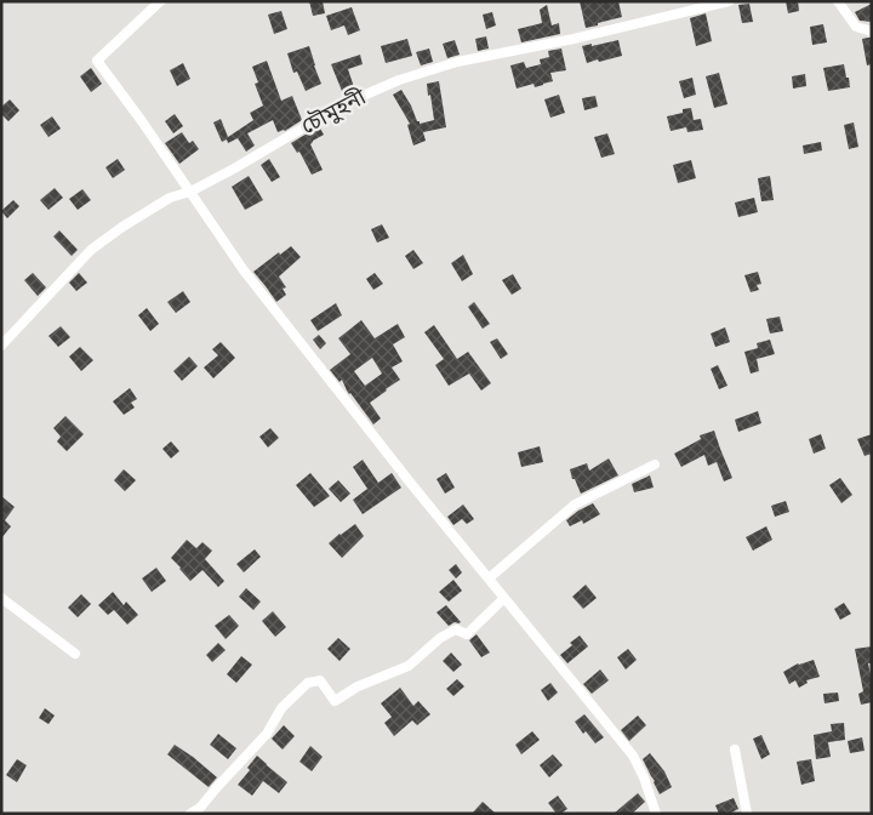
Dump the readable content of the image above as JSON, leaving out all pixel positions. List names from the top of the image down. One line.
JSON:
{"streets":{"street":["চৌমুহনী"]}}
